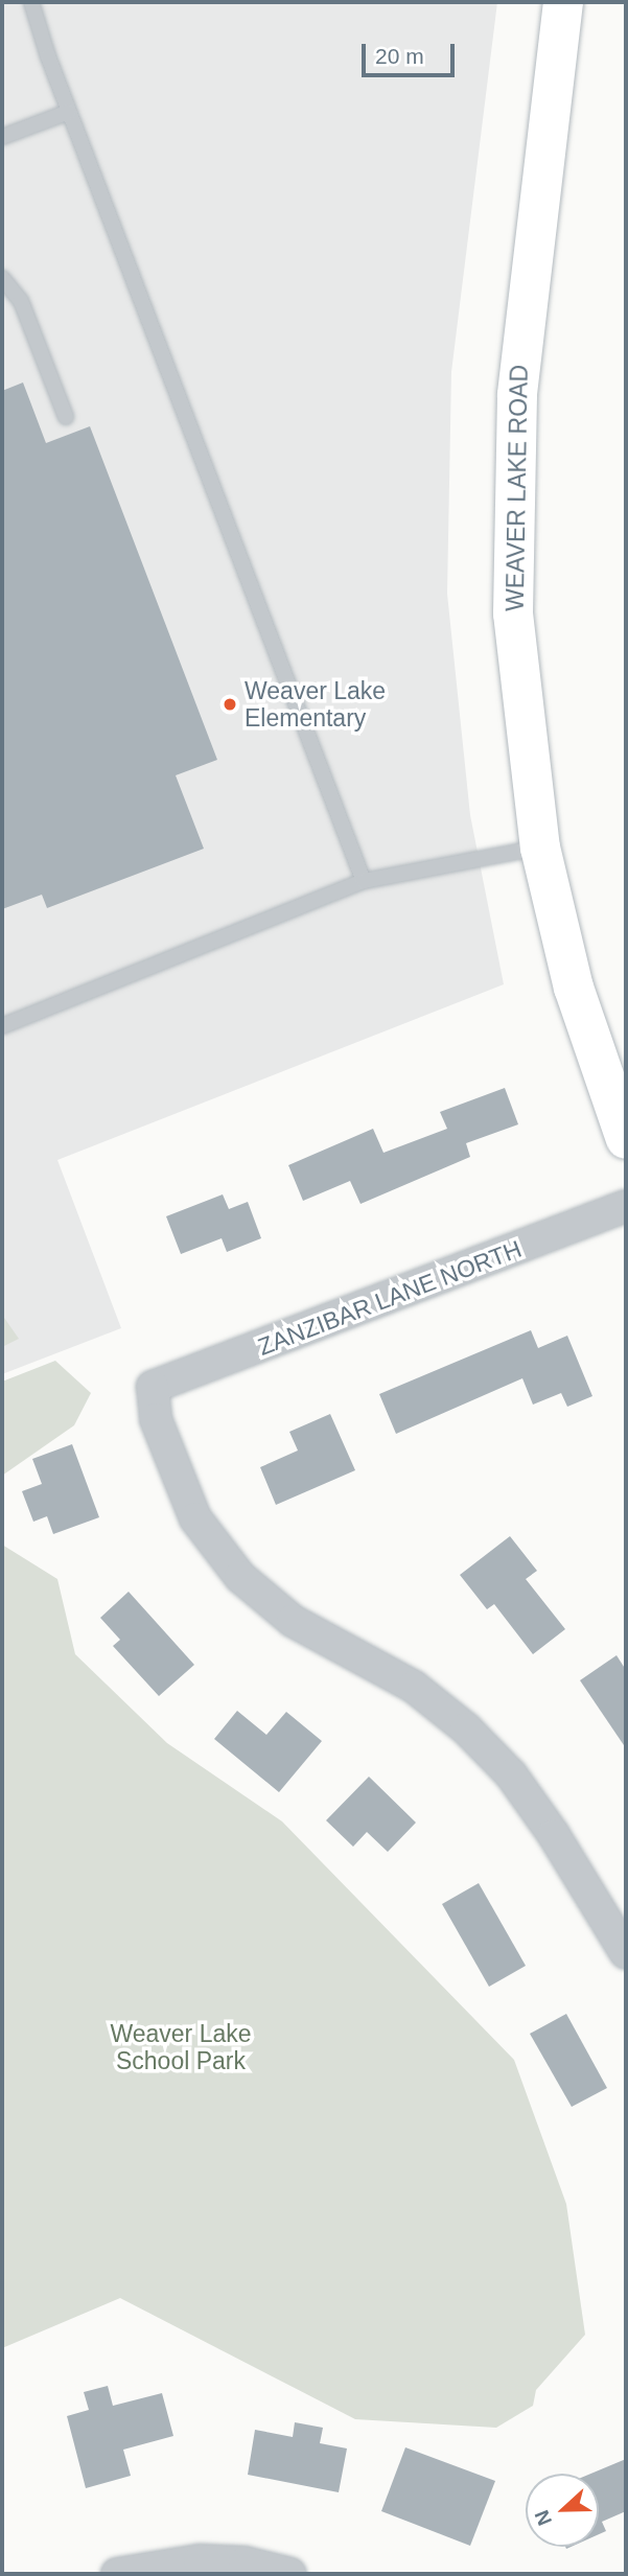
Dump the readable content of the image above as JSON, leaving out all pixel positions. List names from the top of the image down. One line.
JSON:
{"streets":{"main road":["WEAVER LAKE ROAD"],"street":["ZANZIBAR LANE NORTH"]},"parks":["Weaver Lake School Park"],"places":["Weaver Lake Elementary"],"scale_bar":"20 m","north":"left"}
